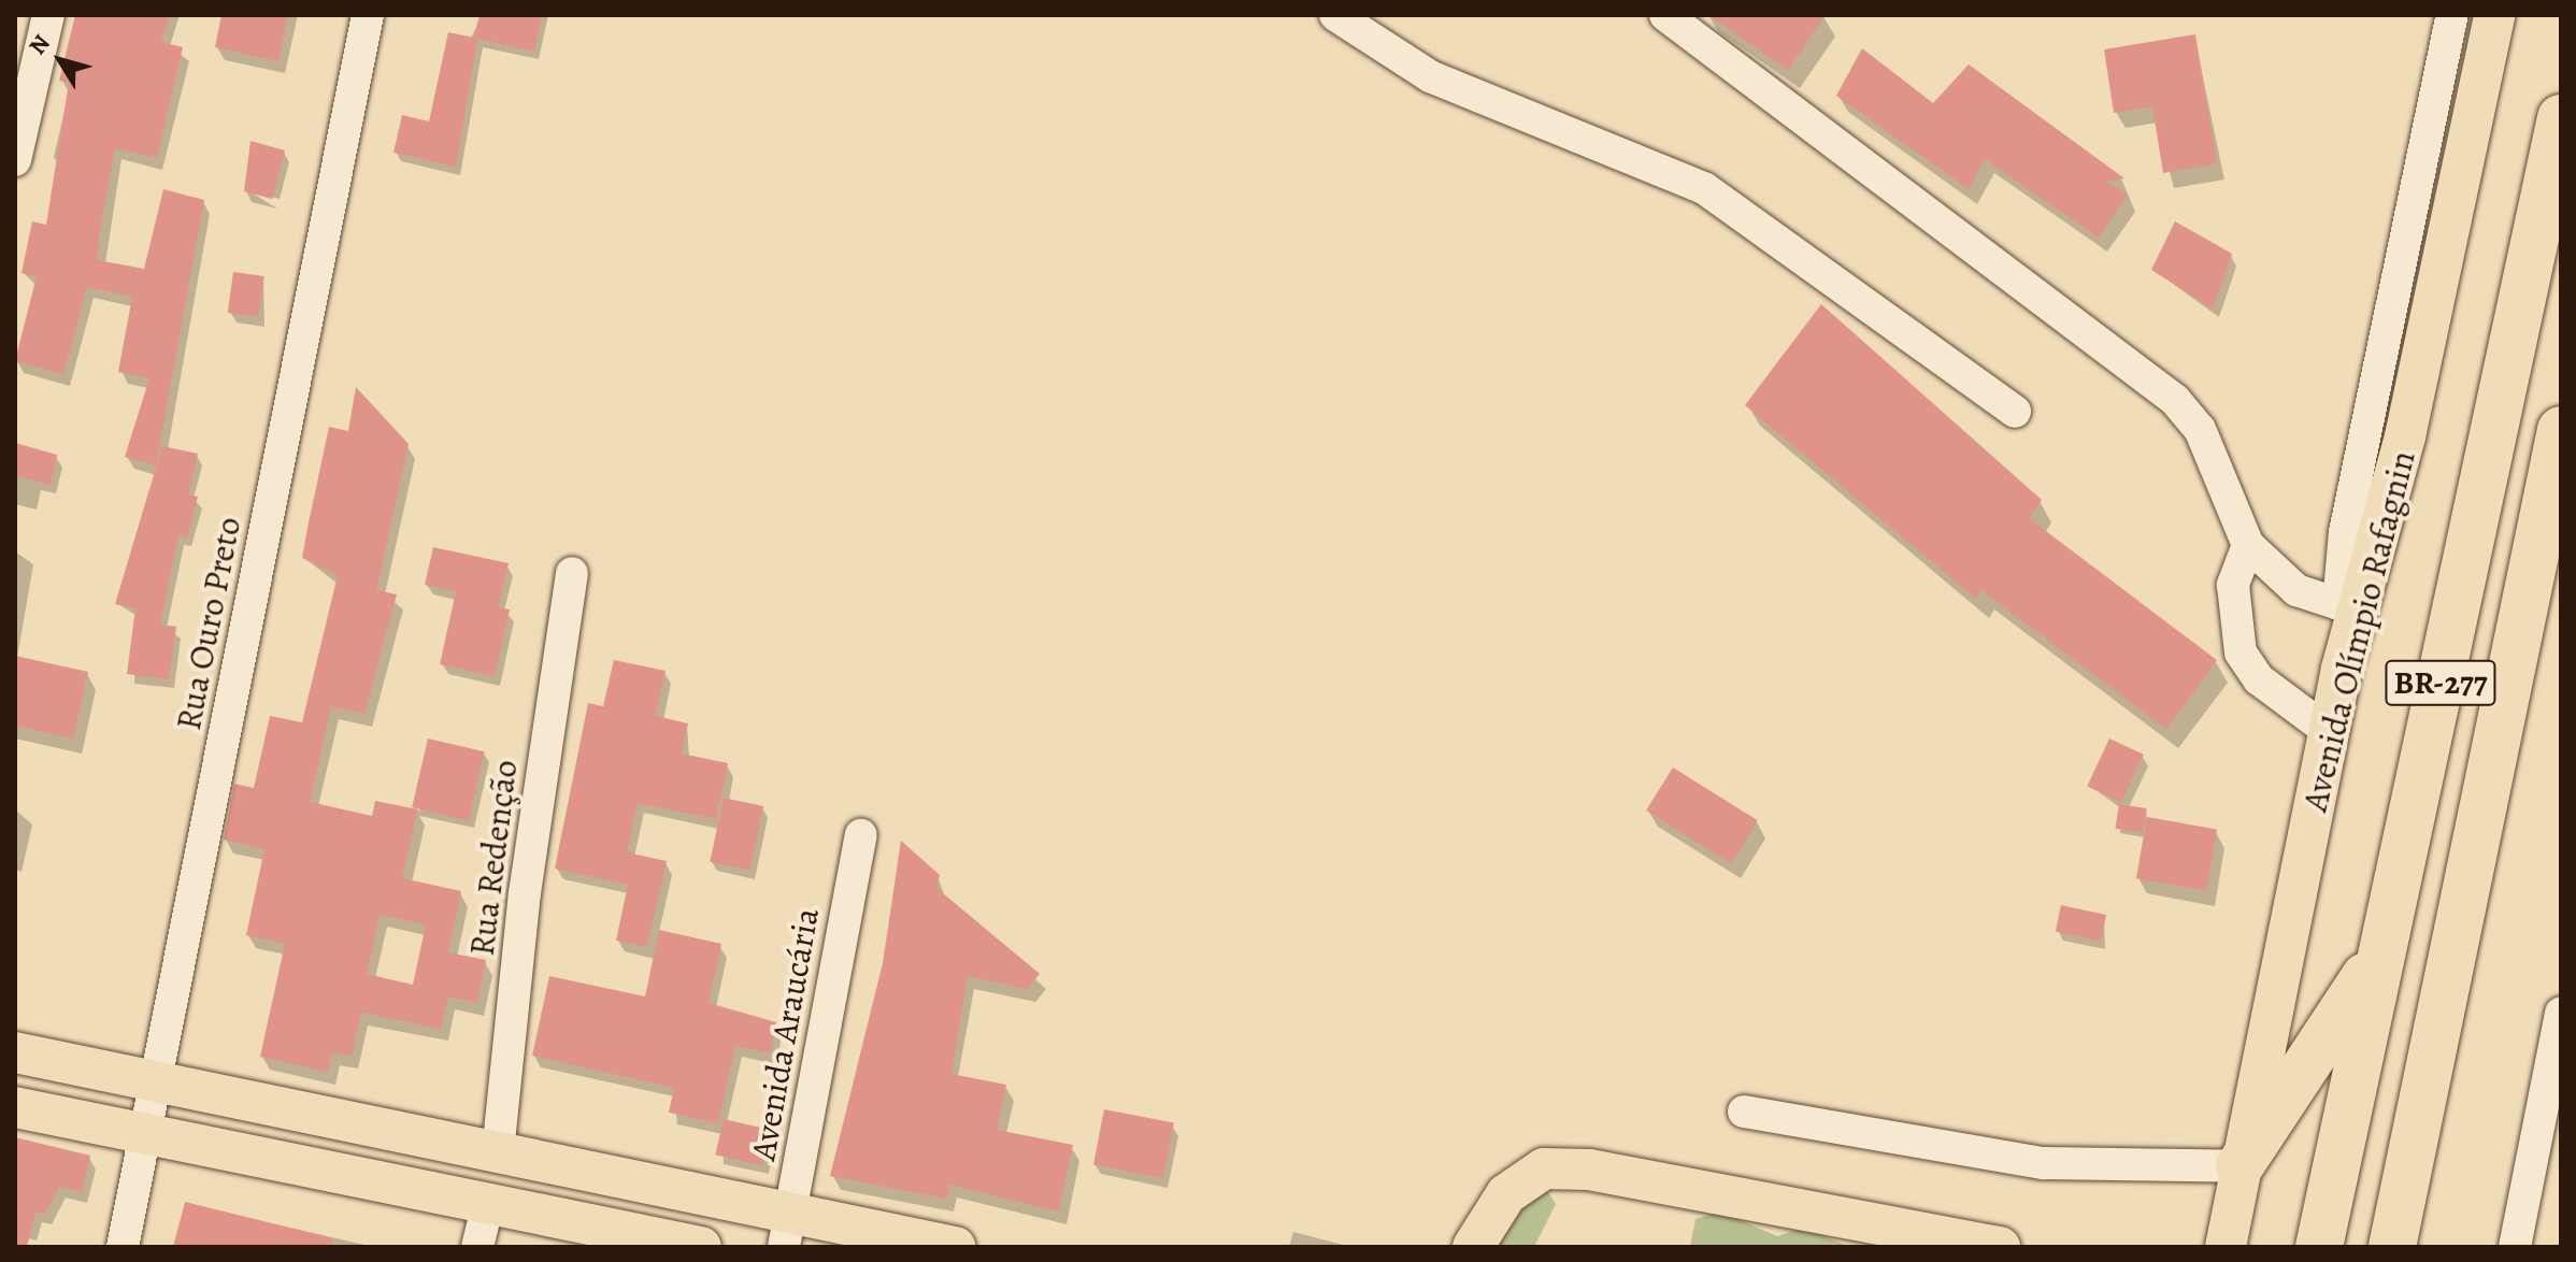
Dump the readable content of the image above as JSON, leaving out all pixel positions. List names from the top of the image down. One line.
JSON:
{"streets":{"highway":["BR-277"],"main road":["Avenida Olímpio Rafagnin"],"street":["Rua Ouro Preto","Rua Redenção","Avenida Araucária"]},"north":"top left"}
